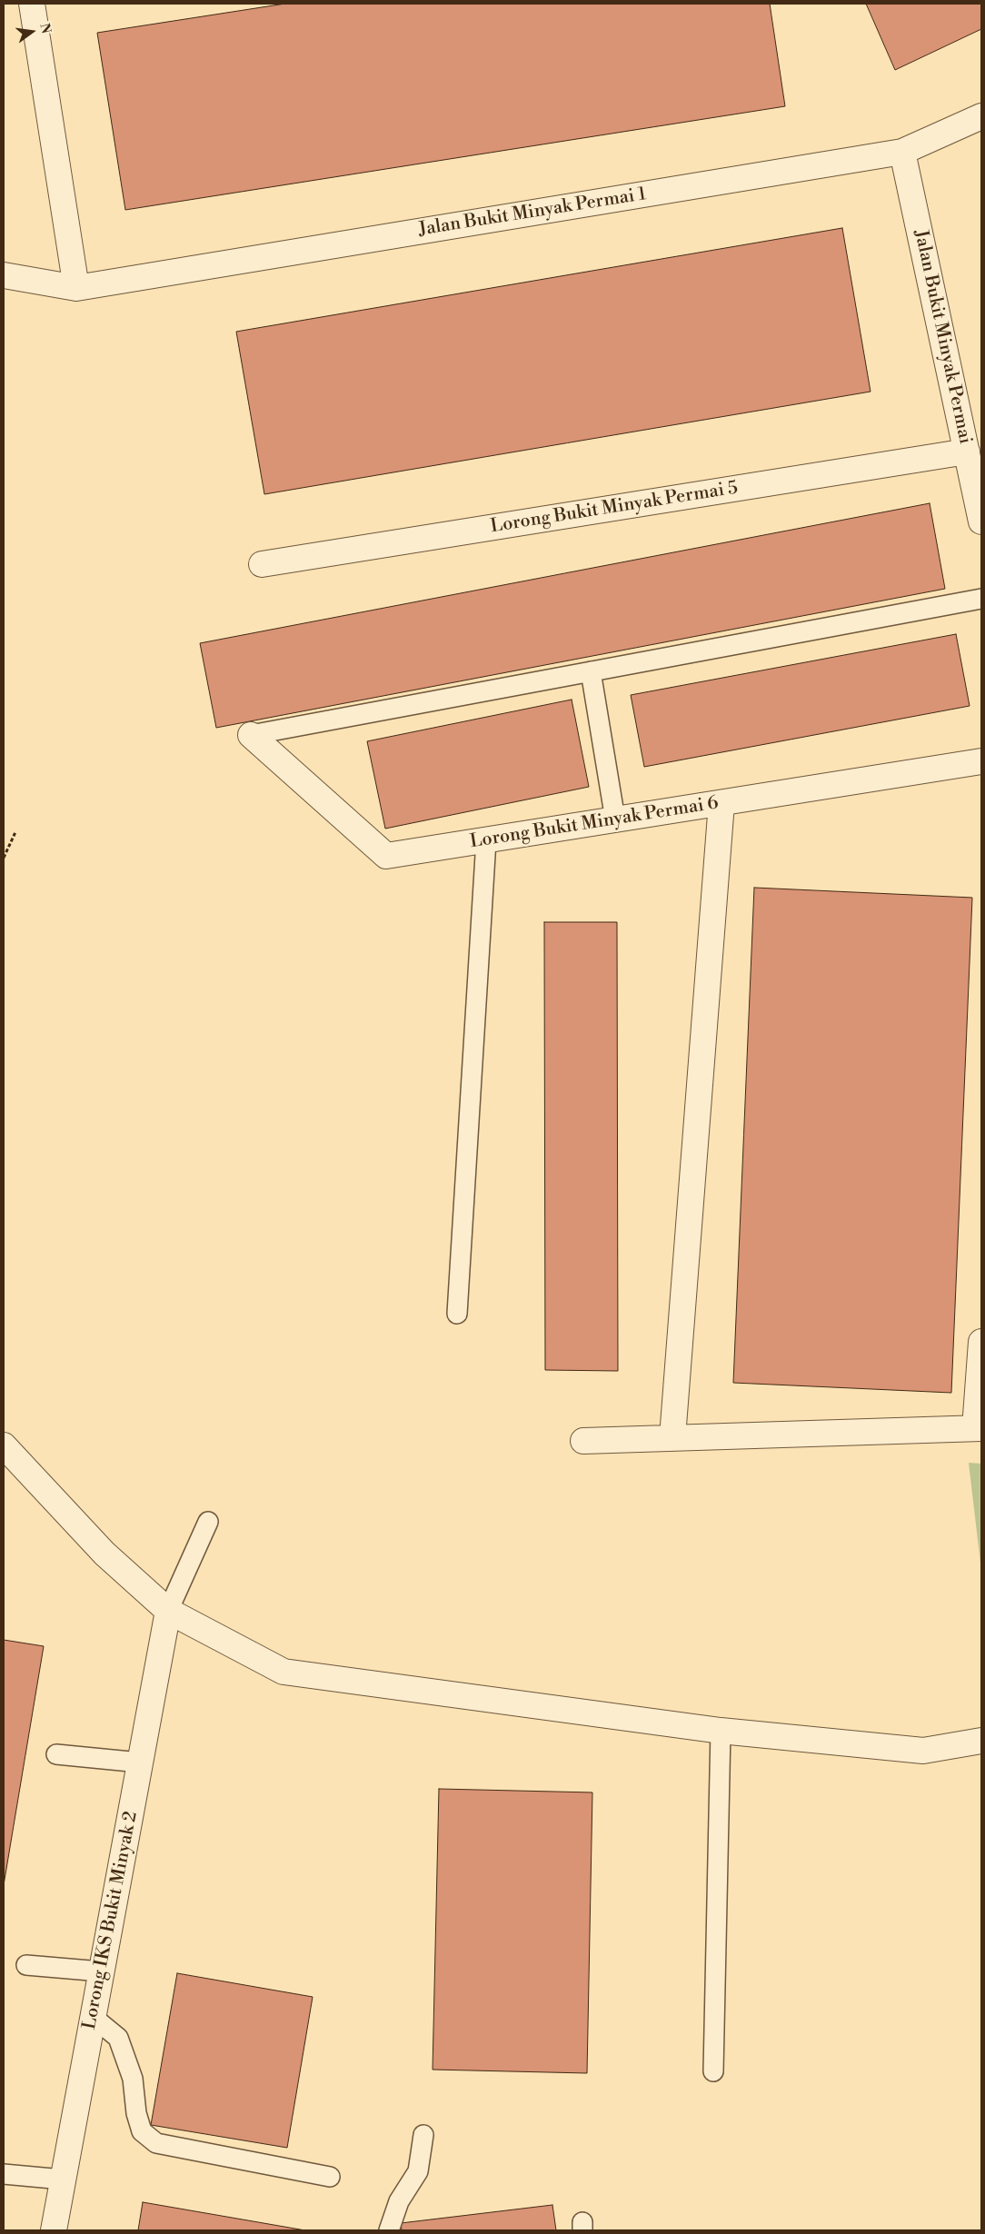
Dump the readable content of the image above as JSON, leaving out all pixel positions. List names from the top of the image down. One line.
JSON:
{"streets":{"street":["Jalan Bukit Minyak Permai 1","Jalan Bukit Minyak Permai","Lorong Bukit Minyak Permai 5","Lorong Bukit Minyak Permai 6","Lorong IKS Bukit Minyak 2"]},"crossings":[["Jalan Bukit Minyak Permai 1","Jalan Bukit Minyak Permai"],["Jalan Bukit Minyak Permai","Lorong Bukit Minyak Permai 5"]],"north":"right"}
